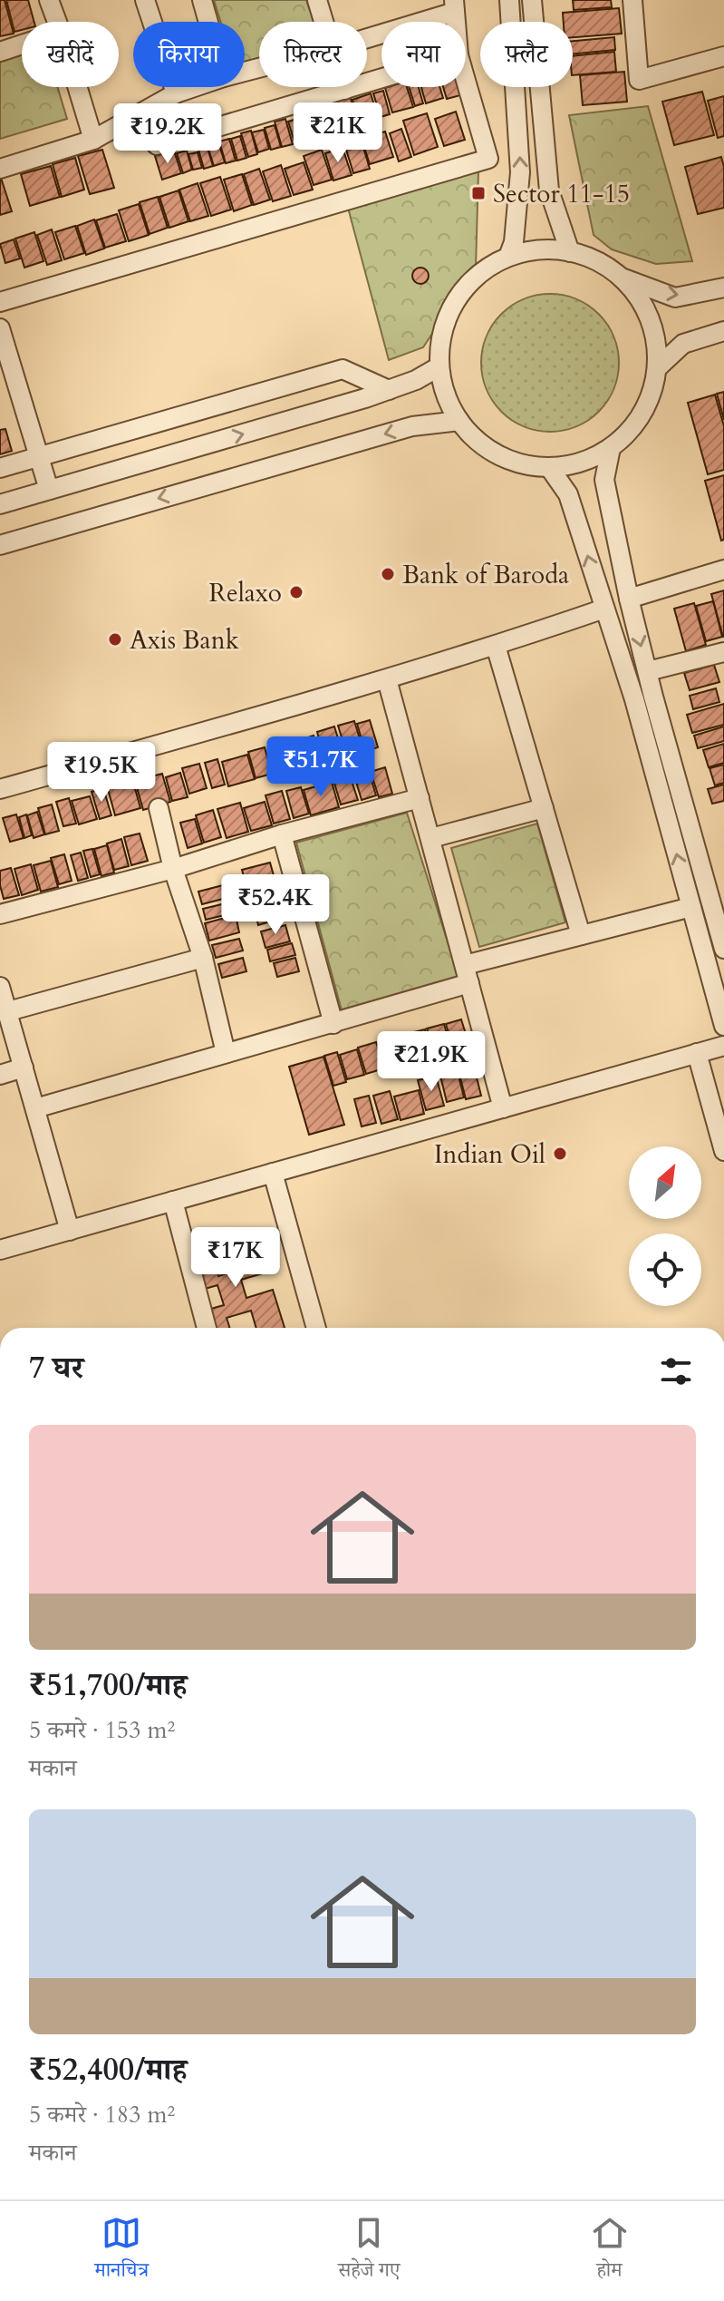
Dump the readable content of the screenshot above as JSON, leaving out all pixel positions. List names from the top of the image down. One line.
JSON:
{"places":{"transit":["Sector 11-15"],"other":["Bank of Baroda","Relaxo","Axis Bank","Indian Oil"]},"north":"top right","page":{"chip":["खरीदें","किराया","फ़िल्टर","नया","फ़्लैट"],"price":["₹21K","₹19.2K","₹51.7K","₹19.5K","₹52.4K","₹21.9K","₹17K"],"heading":"7 घर","list":[{"name":"₹51,700/माह","note":"5 कमरे · 153 m² · मकान"},{"name":"₹52,400/माह","note":"5 कमरे · 183 m² · मकान"}],"tabs":["मानचित्र","सहेजे गए","होम"]}}
